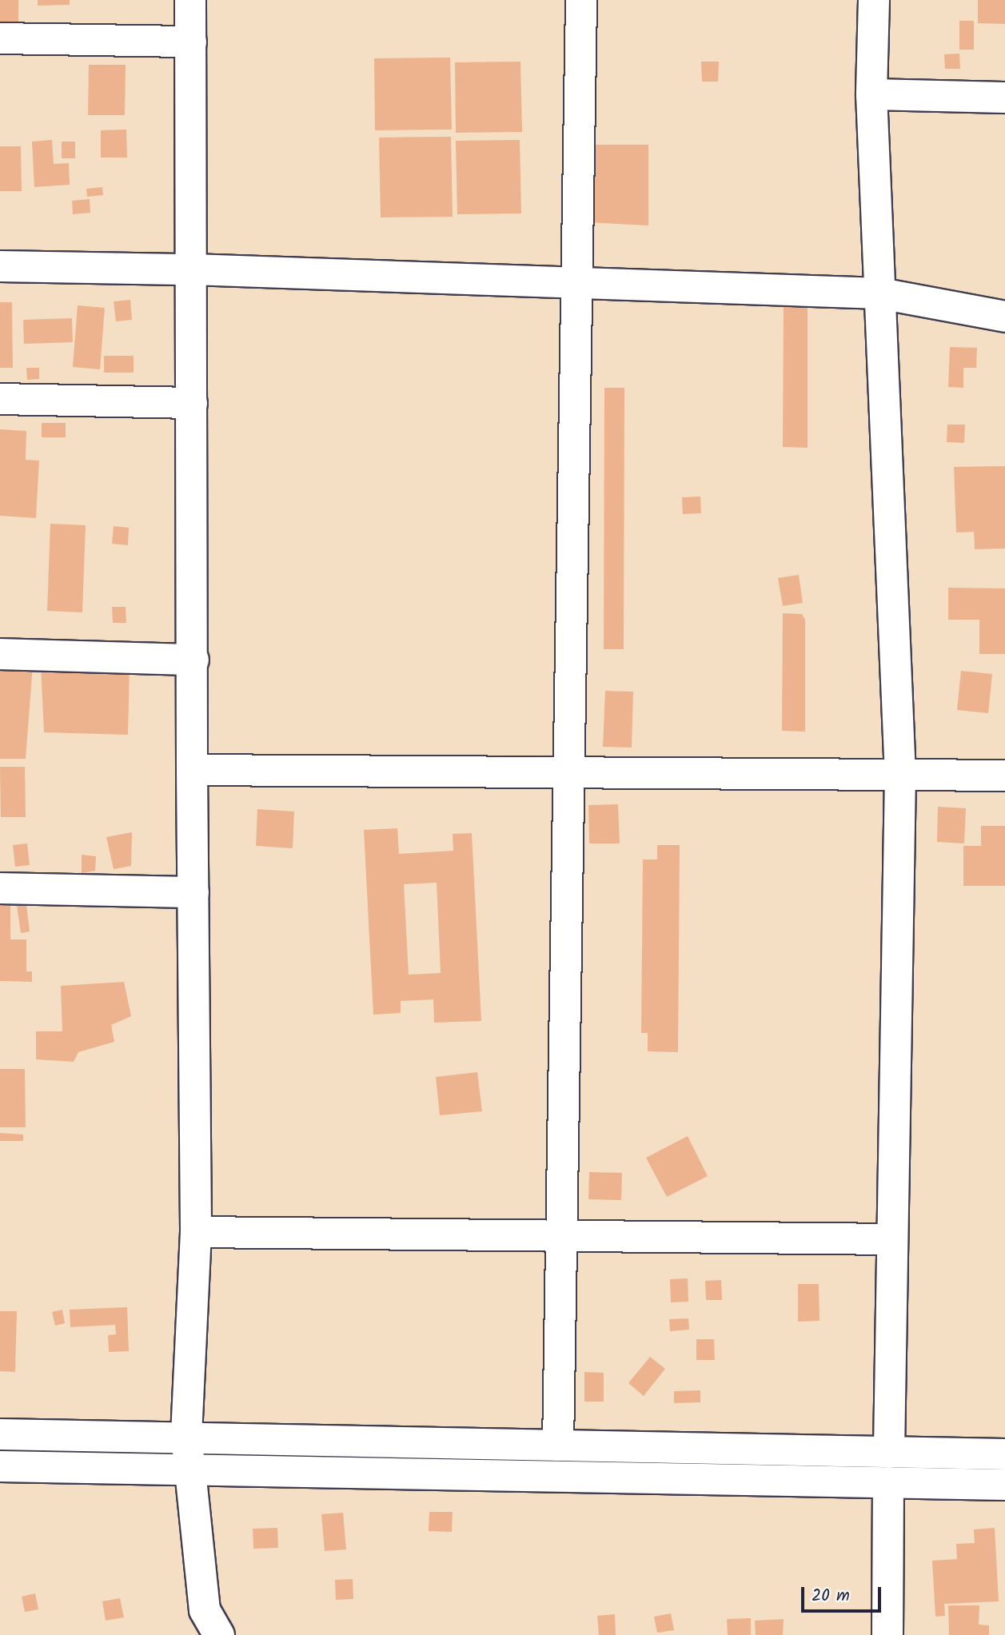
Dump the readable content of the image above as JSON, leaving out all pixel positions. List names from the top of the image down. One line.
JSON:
{"scale_bar":"20 m"}
